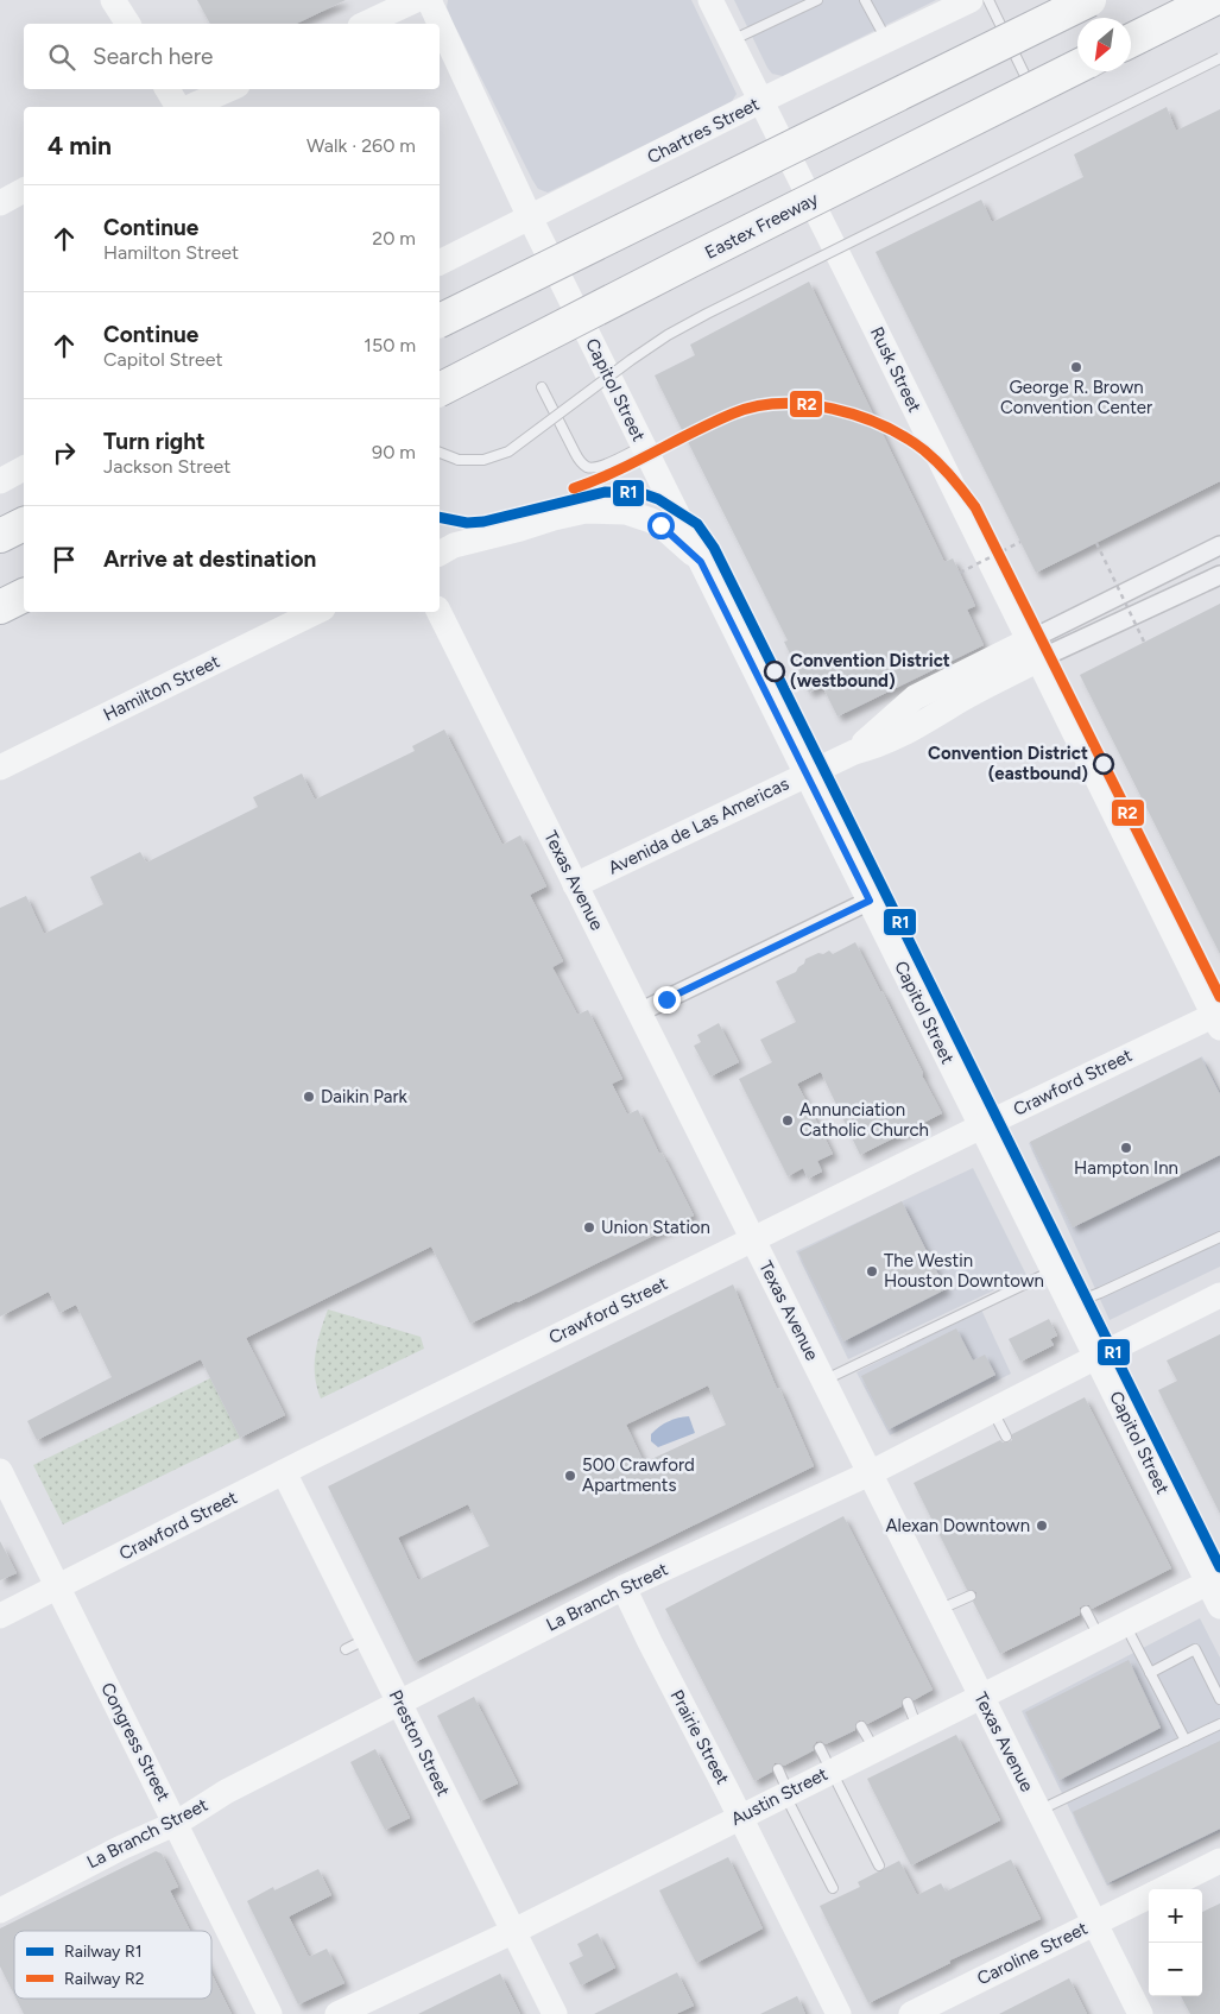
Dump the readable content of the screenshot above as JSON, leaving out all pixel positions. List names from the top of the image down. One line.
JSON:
{"streets":{"highway":["Eastex Freeway"],"street":["Chartres Street","Rusk Street","Capitol Street","Hamilton Street","Avenida de Las Americas","Texas Avenue","Crawford Street","La Branch Street","Prairie Street","Congress Street","Preston Street","Austin Street","Caroline Street"]},"crossings":[["Chartres Street","Rusk Street"],["Chartres Street","Capitol Street"],["Rusk Street","Avenida de Las Americas"],["Rusk Street","Crawford Street"],["Capitol Street","Avenida de Las Americas"],["Capitol Street","Crawford Street"],["Capitol Street","La Branch Street"],["Capitol Street","Austin Street"],["Avenida de Las Americas","Texas Avenue"],["Texas Avenue","Crawford Street"],["Texas Avenue","La Branch Street"],["Texas Avenue","Austin Street"],["Texas Avenue","Caroline Street"],["Crawford Street","Congress Street"],["Crawford Street","Preston Street"],["La Branch Street","Prairie Street"],["La Branch Street","Congress Street"],["La Branch Street","Preston Street"],["Prairie Street","Austin Street"],["Preston Street","Austin Street"]],"places":["George R. Brown Convention Center","Convention District (westbound)","Convention District (eastbound)","Daikin Park","Annunciation Catholic Church","Hampton Inn","Union Station","The Westin Houston Downtown","500 Crawford Apartments","Alexan Downtown"],"lines":["rail line R2","rail line R1"],"legend":["Railway R1","Railway R2"],"north":"bottom left","page":{"search":"Search here","heading":["4 min","Walk · 260 m"],"list":[["Continue","Hamilton Street","20 m"],["Continue","Capitol Street","150 m"],["Turn right","Jackson Street","90 m"],"Arrive at destination"],"map_buttons":["+","−"]}}
